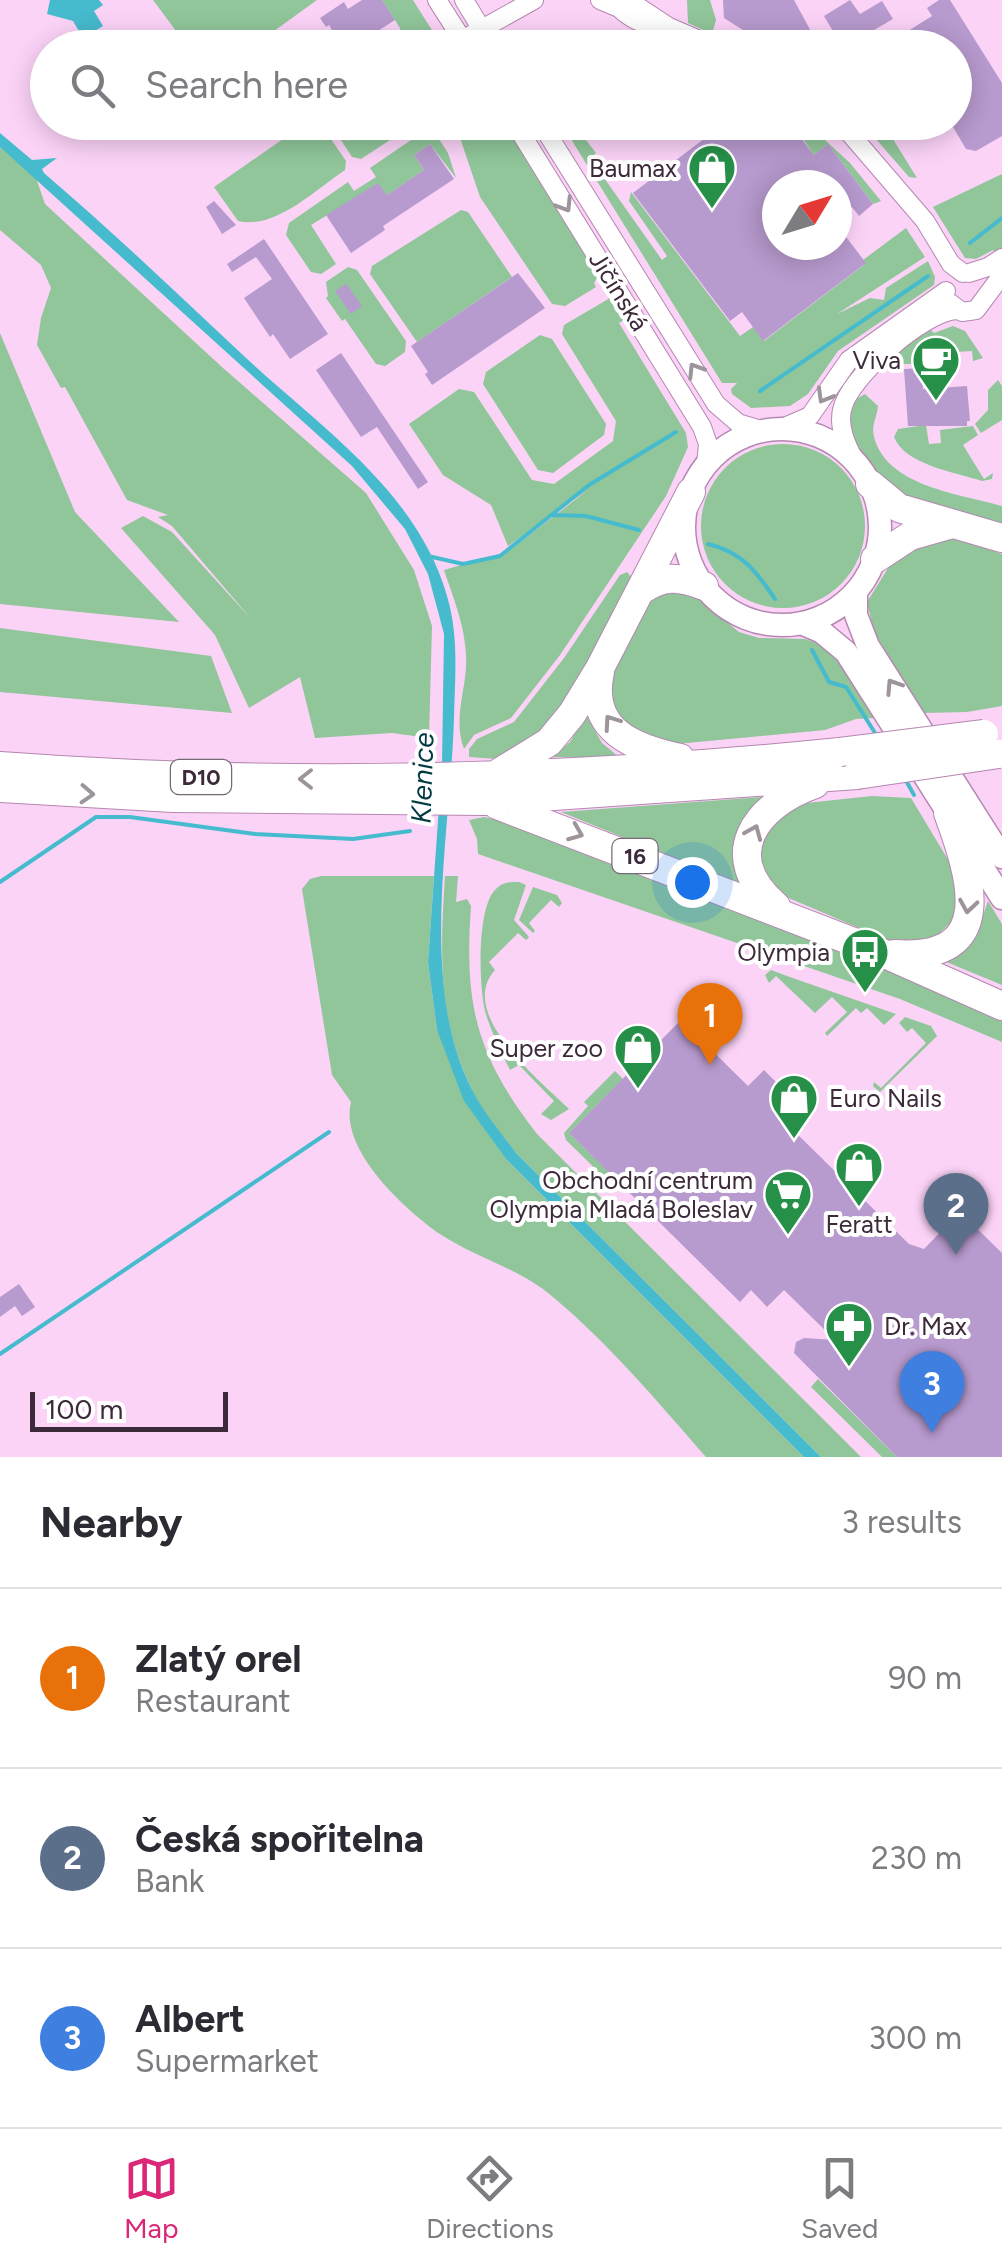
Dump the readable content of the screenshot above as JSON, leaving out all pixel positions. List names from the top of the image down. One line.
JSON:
{"streets":{"highway":["D10","16"],"main road":["Jičínská"]},"crossings":[["D10","16"]],"water":["Klenice"],"places":{"shop":["Baumax","Super zoo","Euro Nails","Feratt"],"cafe":["Viva"],"bus stop":["Olympia"],"supermarket":["Obchodní centrum Olympia Mladá Boleslav"],"pharmacy":["Dr. Max"]},"scale_bar":"100 m","north":"top right","page":{"search":"Search here","pins":["1","2","3"],"scale":"100 m","heading":["Nearby","3 results"],"list":[{"mark":"1","name":"Zlatý orel","note":"Restaurant","value":"90 m"},{"mark":"2","name":"Česká spořitelna","note":"Bank","value":"230 m"},{"mark":"3","name":"Albert","note":"Supermarket","value":"300 m"}],"nav":["Map","Directions","Saved"]}}
